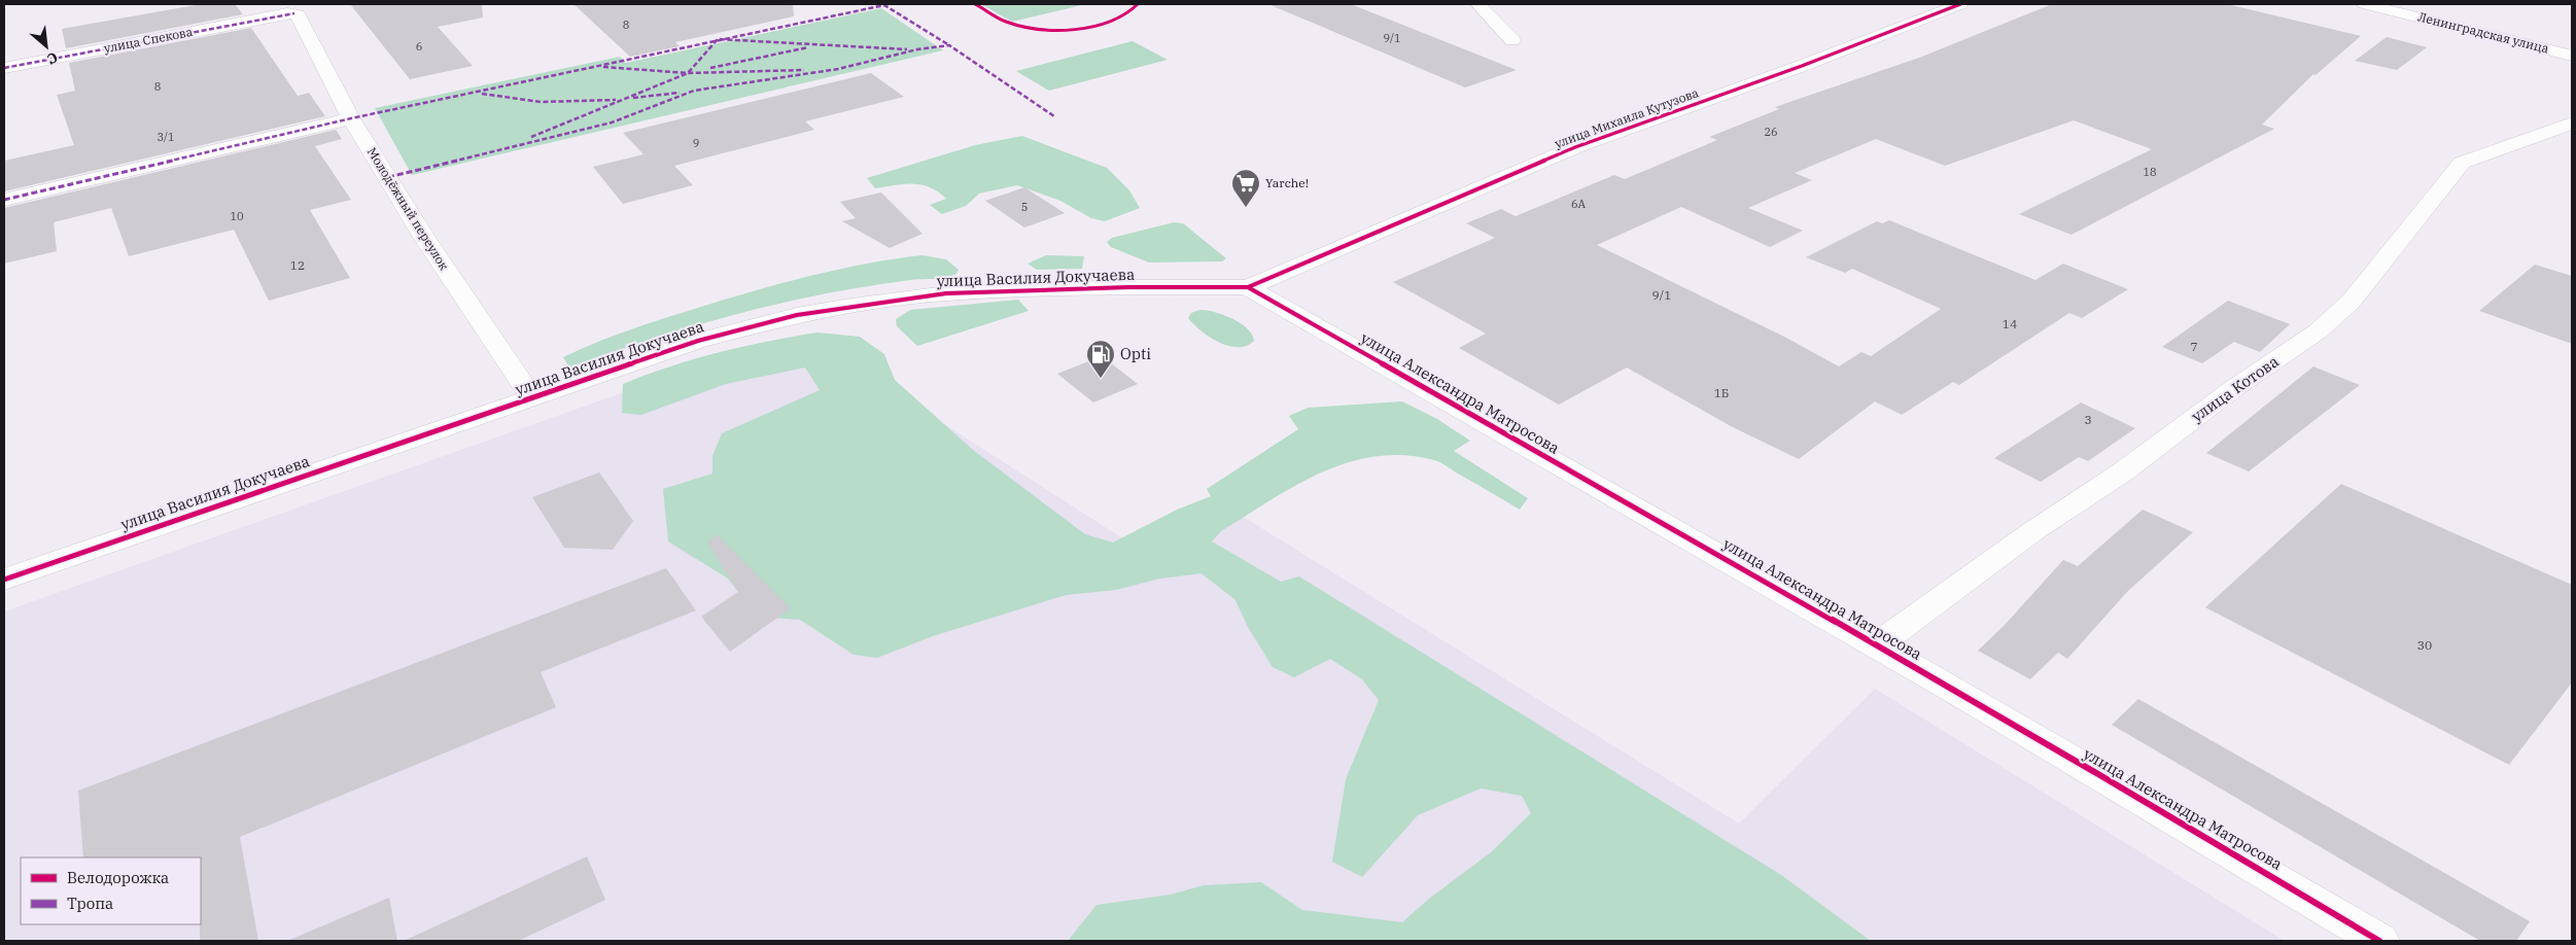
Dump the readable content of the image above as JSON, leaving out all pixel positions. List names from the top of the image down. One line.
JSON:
{"streets":{"street":["Ленинградская улица","улица Спекова","улица Михаила Кутузова","Молодёжный переулок","улица Василия Докучаева","улица Котова","улица Александра Матросова"]},"crossings":[["улица Спекова","Молодёжный переулок"],["улица Михаила Кутузова","улица Василия Докучаева"],["улица Михаила Кутузова","улица Александра Матросова"],["Молодёжный переулок","улица Василия Докучаева"],["улица Василия Докучаева","улица Александра Матросова"],["улица Котова","улица Александра Матросова"]],"places":{"supermarket":["Yarche!"],"fuel station":["Opti"]},"house_numbers":["8","9/1","6","8","26","3/1","9","18","6А","5","10","12","9/1","14","7","1Б","3","30"],"legend":["Велодорожка","Тропа"],"north":"bottom right"}
